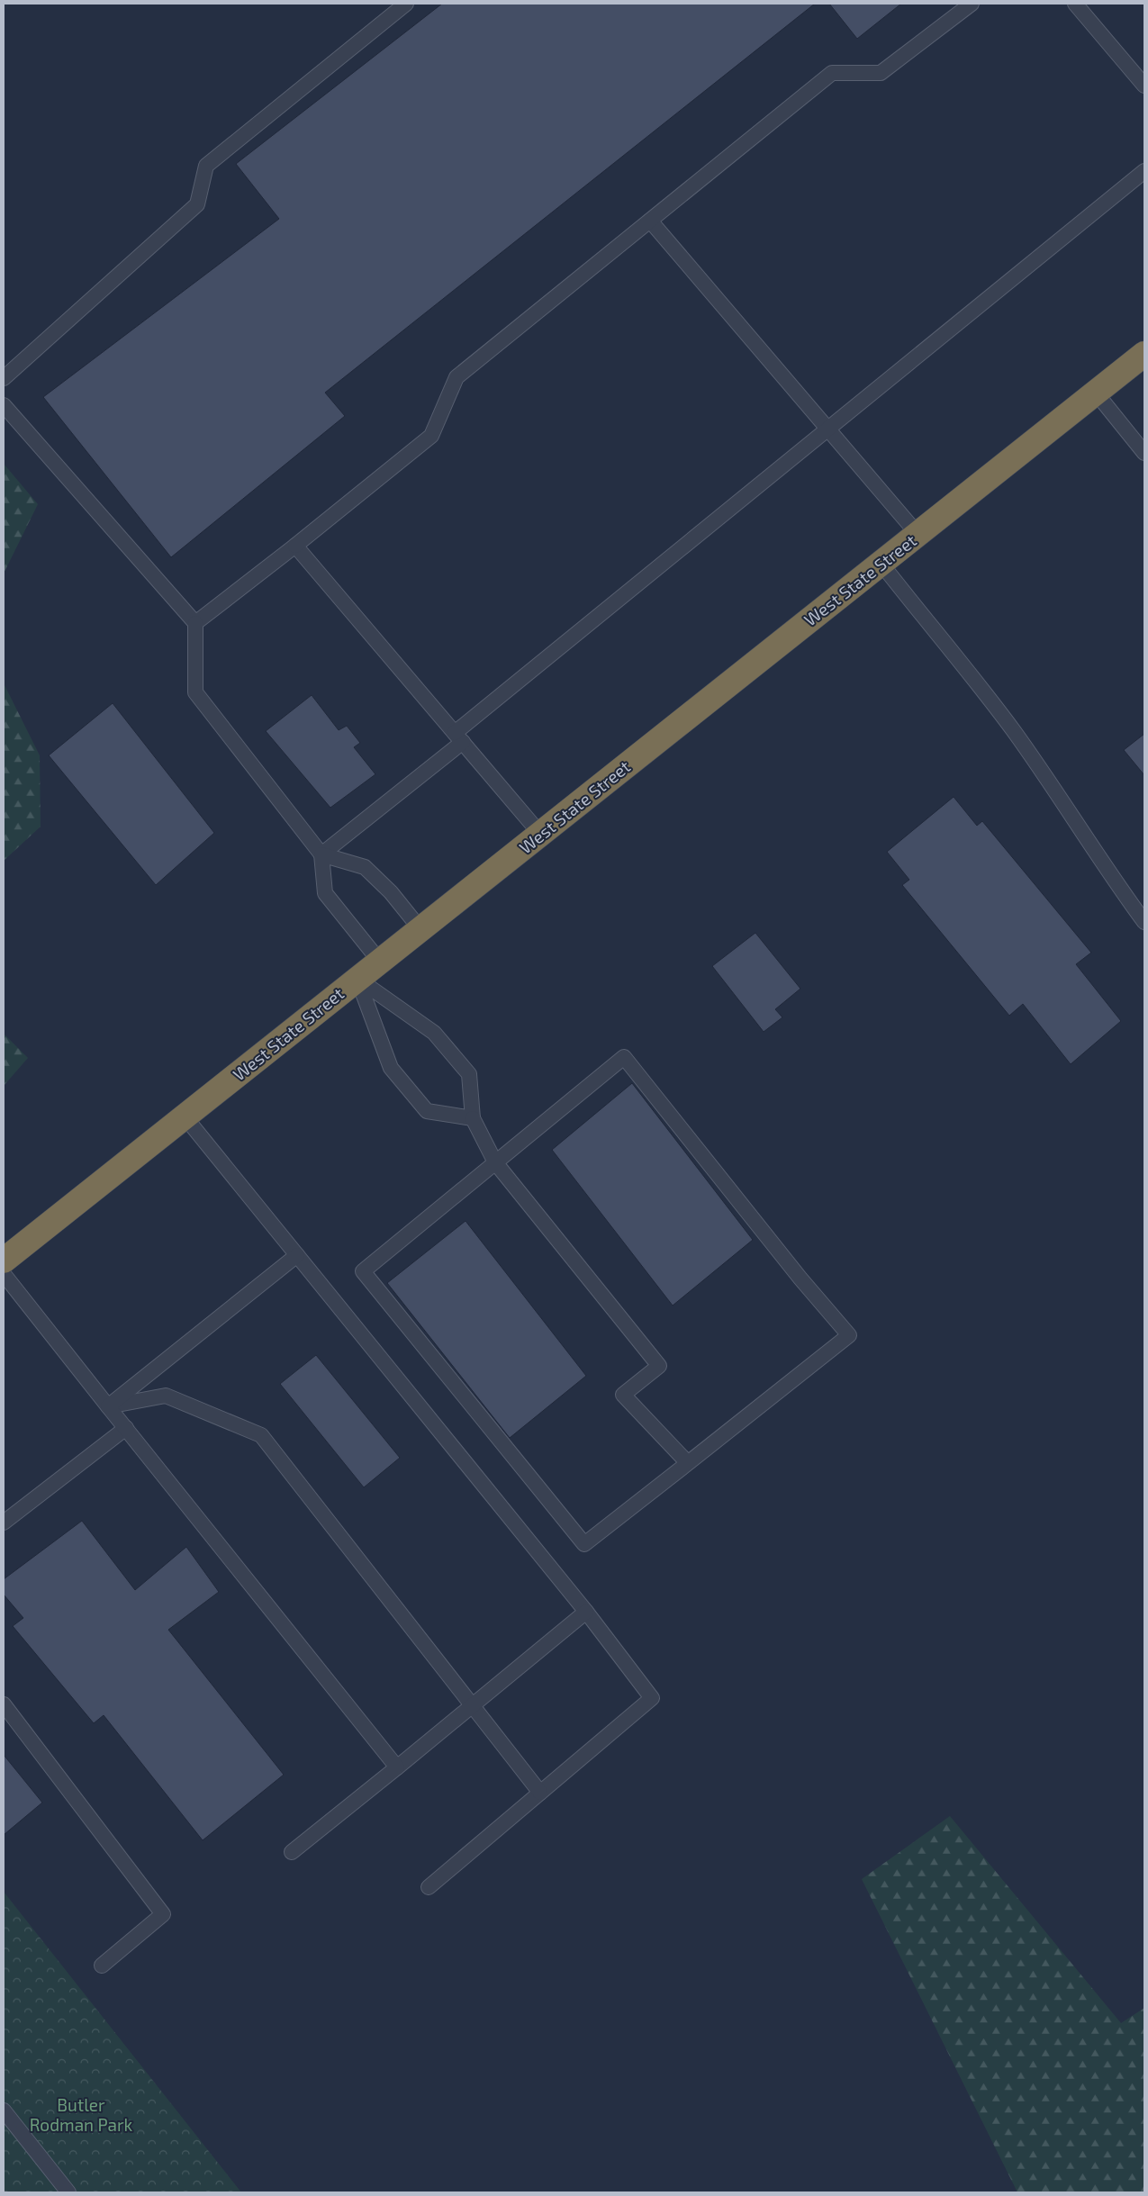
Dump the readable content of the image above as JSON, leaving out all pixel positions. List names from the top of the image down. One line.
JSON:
{"streets":{"highway":["West State Street"]},"parks":["Butler Rodman Park"]}
